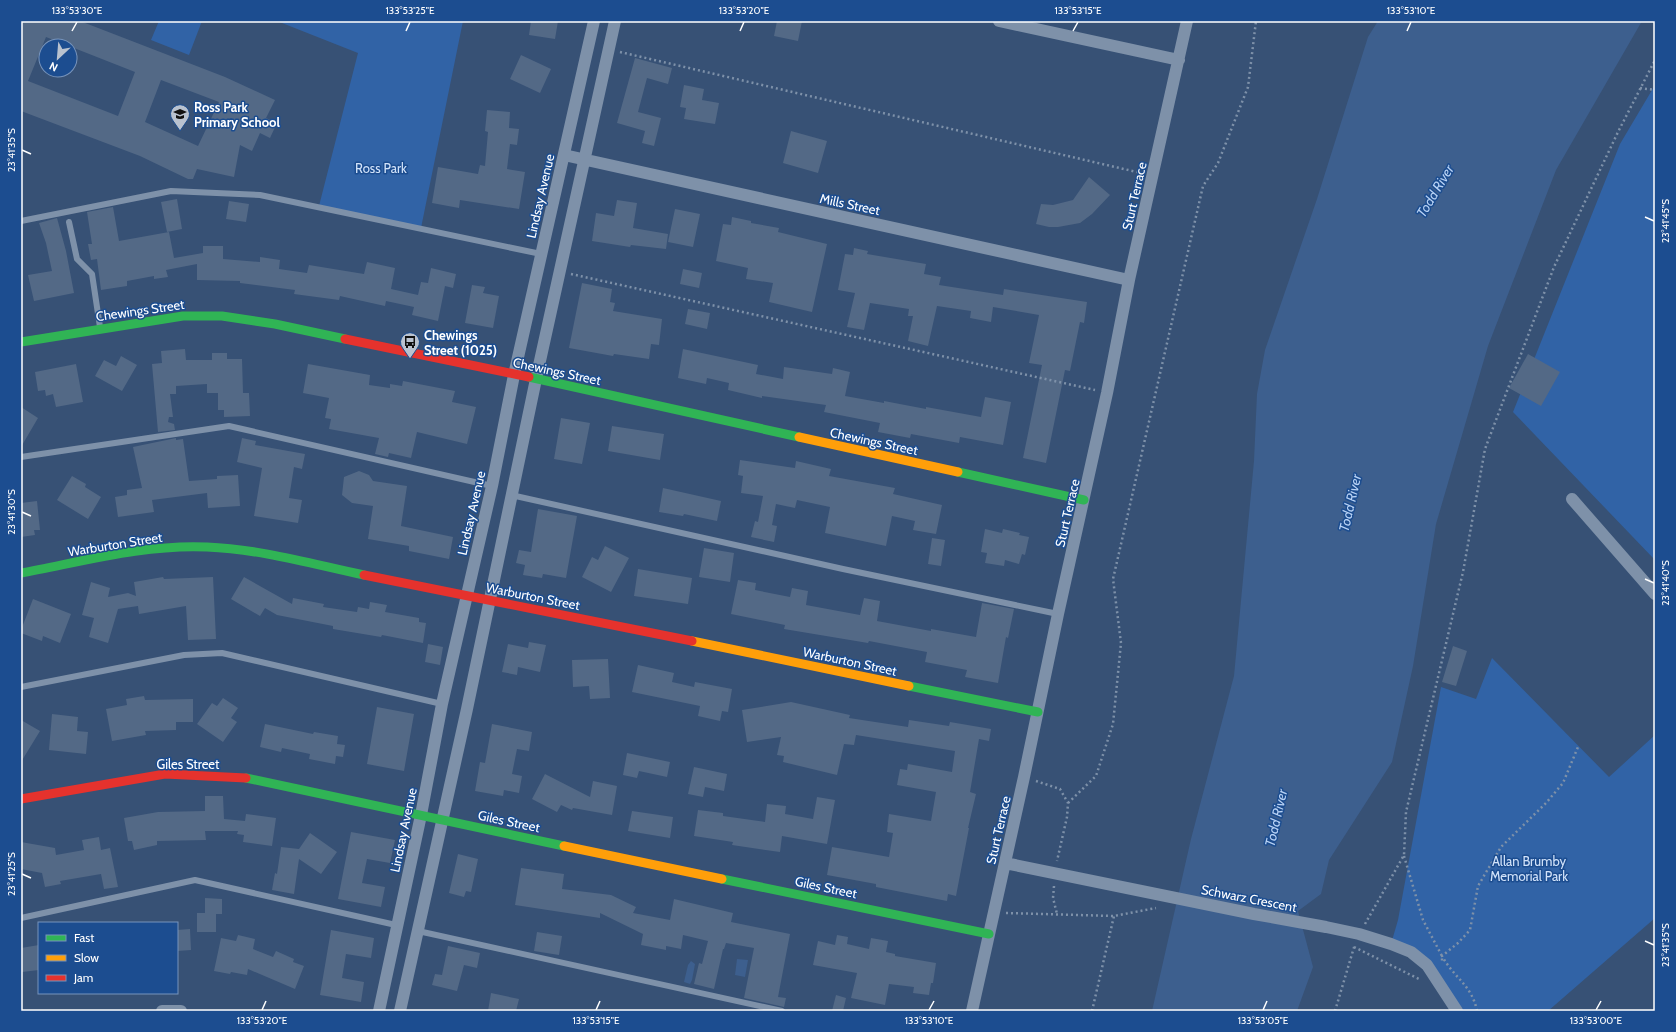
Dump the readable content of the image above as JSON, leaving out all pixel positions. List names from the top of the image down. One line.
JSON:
{"streets":{"street":["Lindsay Avenue","Sturt Terrace","Mills Street","Chewings Street","Warburton Street","Giles Street","Schwarz Crescent"]},"crossings":[["Lindsay Avenue","Mills Street"],["Lindsay Avenue","Chewings Street"],["Lindsay Avenue","Warburton Street"],["Lindsay Avenue","Giles Street"],["Sturt Terrace","Mills Street"],["Sturt Terrace","Chewings Street"],["Sturt Terrace","Warburton Street"],["Sturt Terrace","Giles Street"],["Sturt Terrace","Schwarz Crescent"]],"water":["Todd River"],"parks":["Ross Park","Allan Brumby Memorial Park"],"places":{"school or university":["Ross Park Primary School"],"bus stop":["Chewings Street (1025)"]},"legend":["Fast","Slow","Jam"],"north":"bottom left","coordinates":["133°53'30\"E","133°53'25\"E","133°53'20\"E","133°53'15\"E","133°53'10\"E","23°41'35\"S","23°41'45\"S","23°41'30\"S","23°41'40\"S","23°41'25\"S","133°53'05\"E","133°53'00\"E"]}
